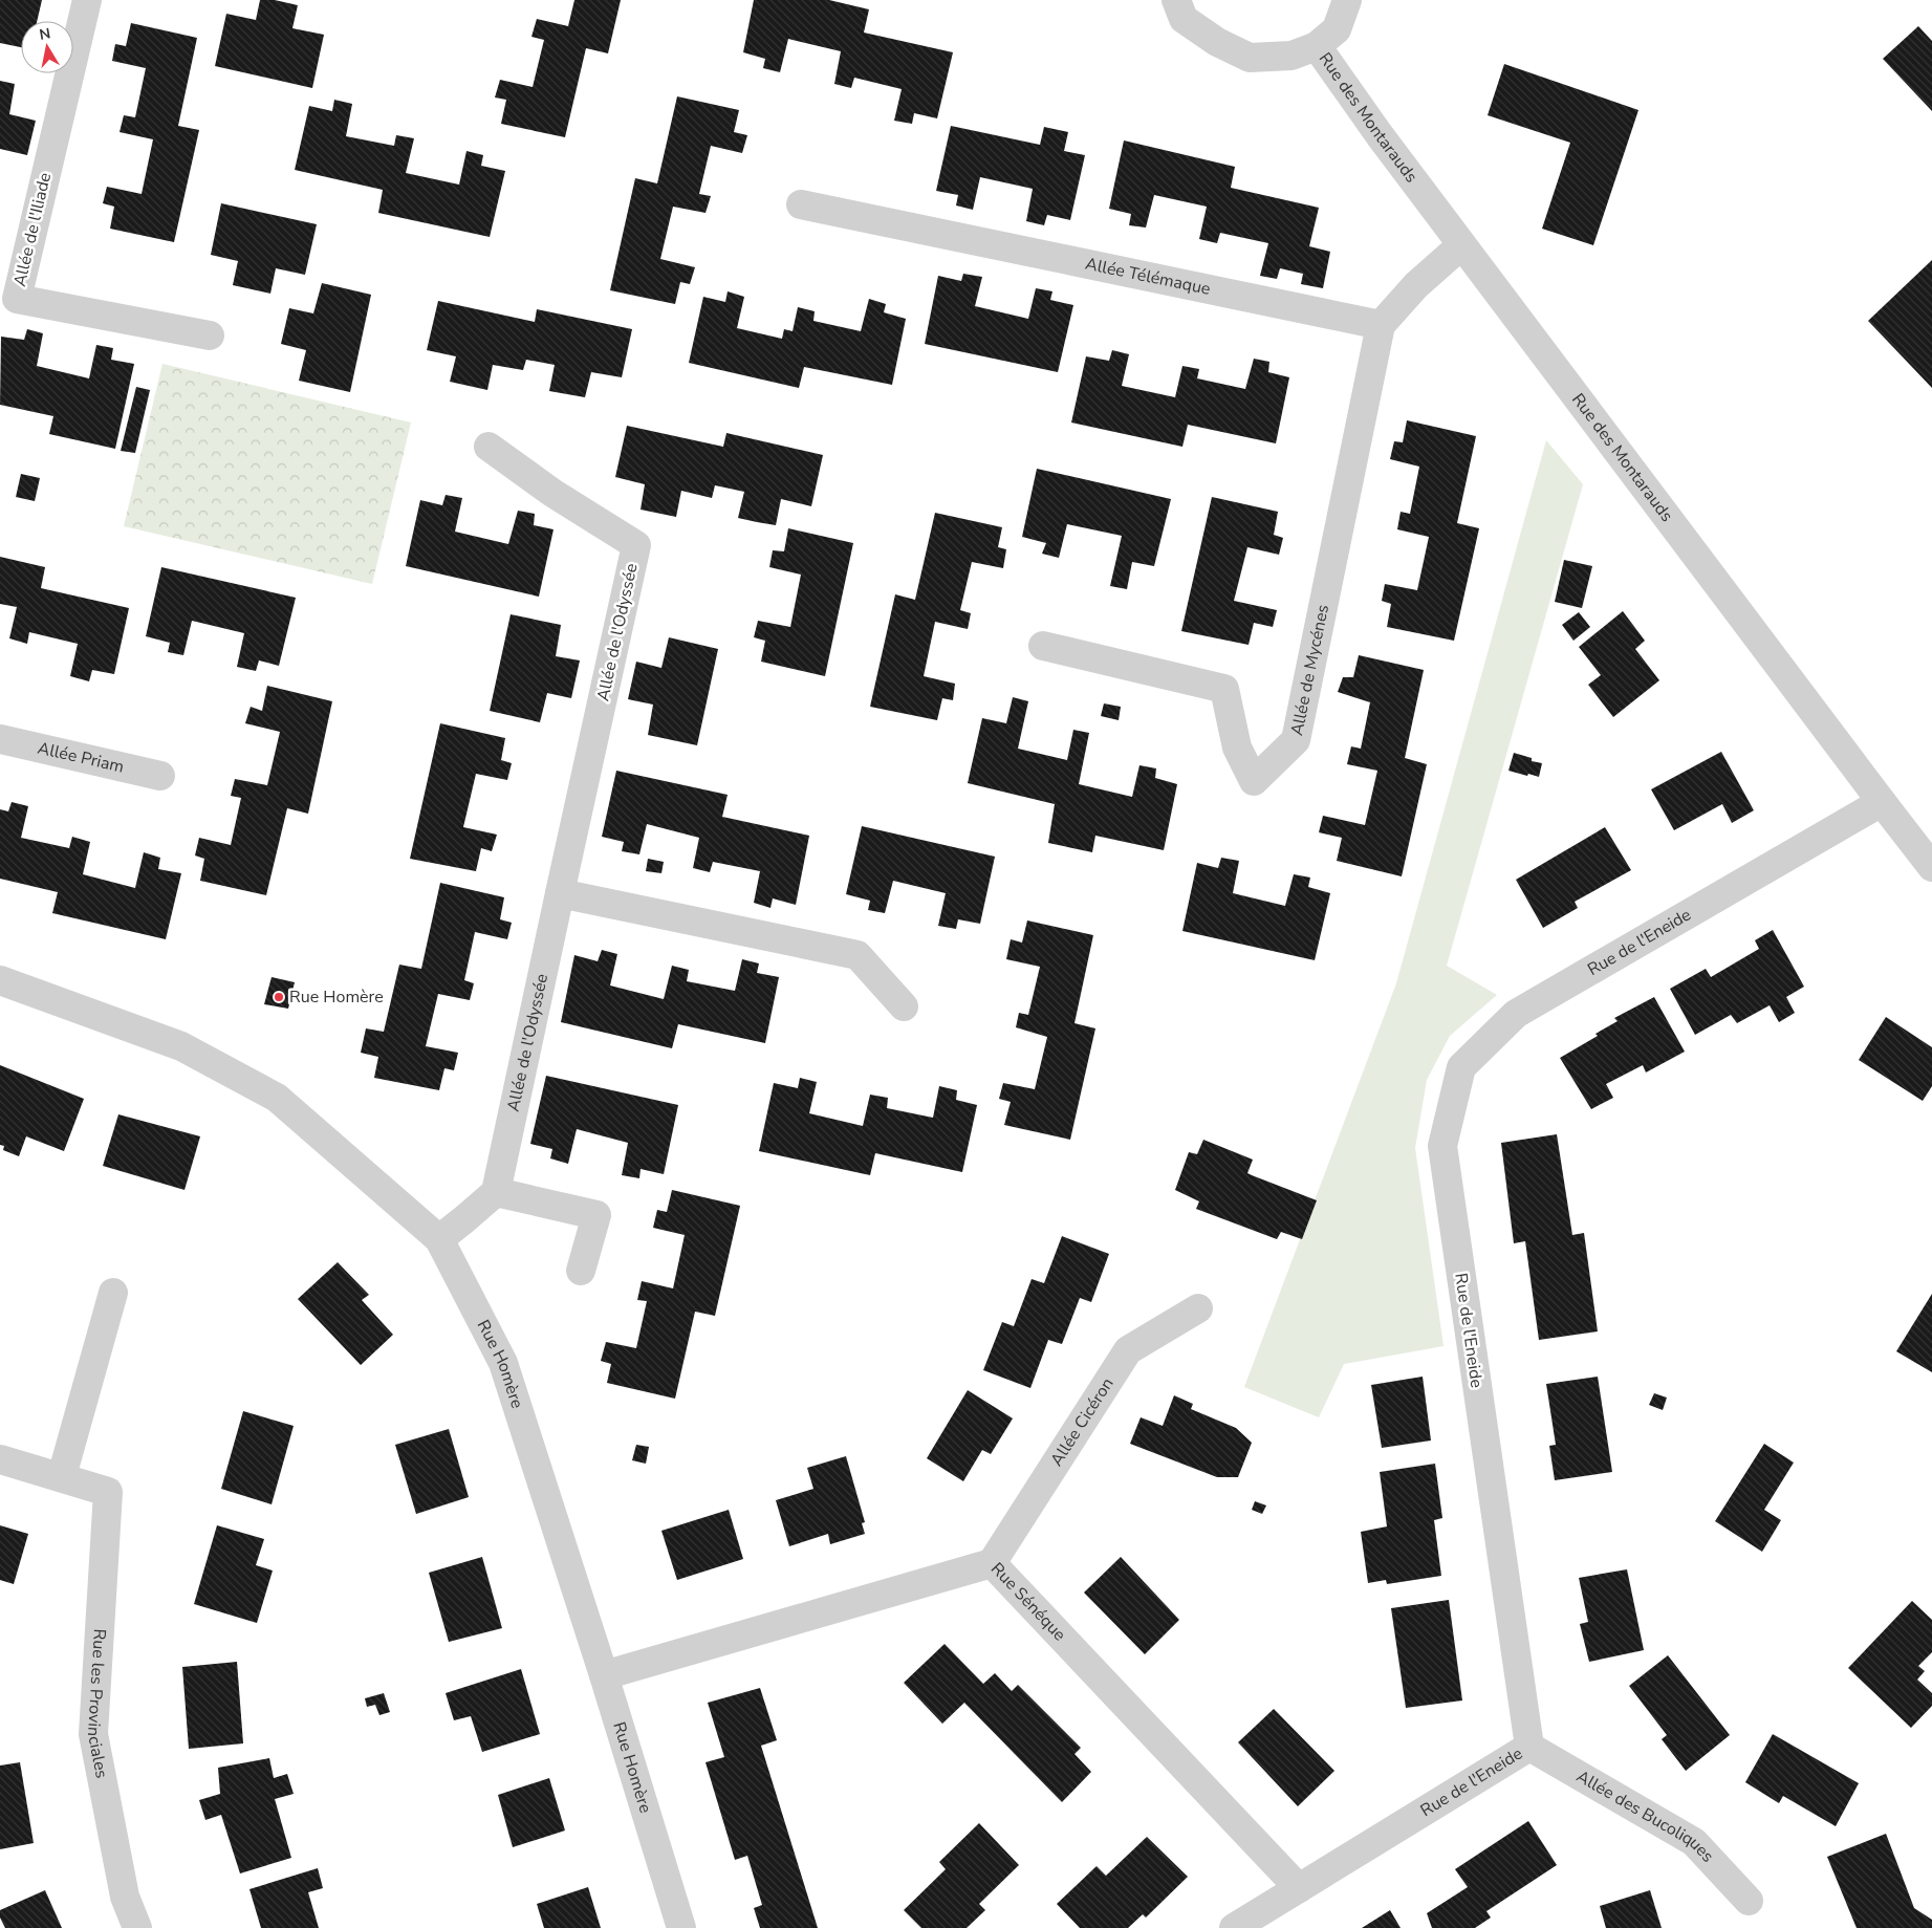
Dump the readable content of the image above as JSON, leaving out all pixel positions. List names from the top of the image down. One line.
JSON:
{"streets":{"street":["Rue des Montarauds","Allée de l'Iliade","Allée Télémaque","Allée de l'Odyssée","Allée de Mycénes","Allée Priam","Rue de l'Eneide","Rue Homère","Allée Cicéron","Rue Sénéque","Rue les Provinciales","Allée des Bucoliques"]},"crossings":[["Rue des Montarauds","Rue de l'Eneide"],["Allée Télémaque","Allée de Mycénes"],["Rue de l'Eneide","Rue Sénéque"],["Rue de l'Eneide","Allée des Bucoliques"],["Rue Homère","Rue Sénéque"],["Allée Cicéron","Rue Sénéque"]],"places":["Rue Homère"],"north":"top"}
